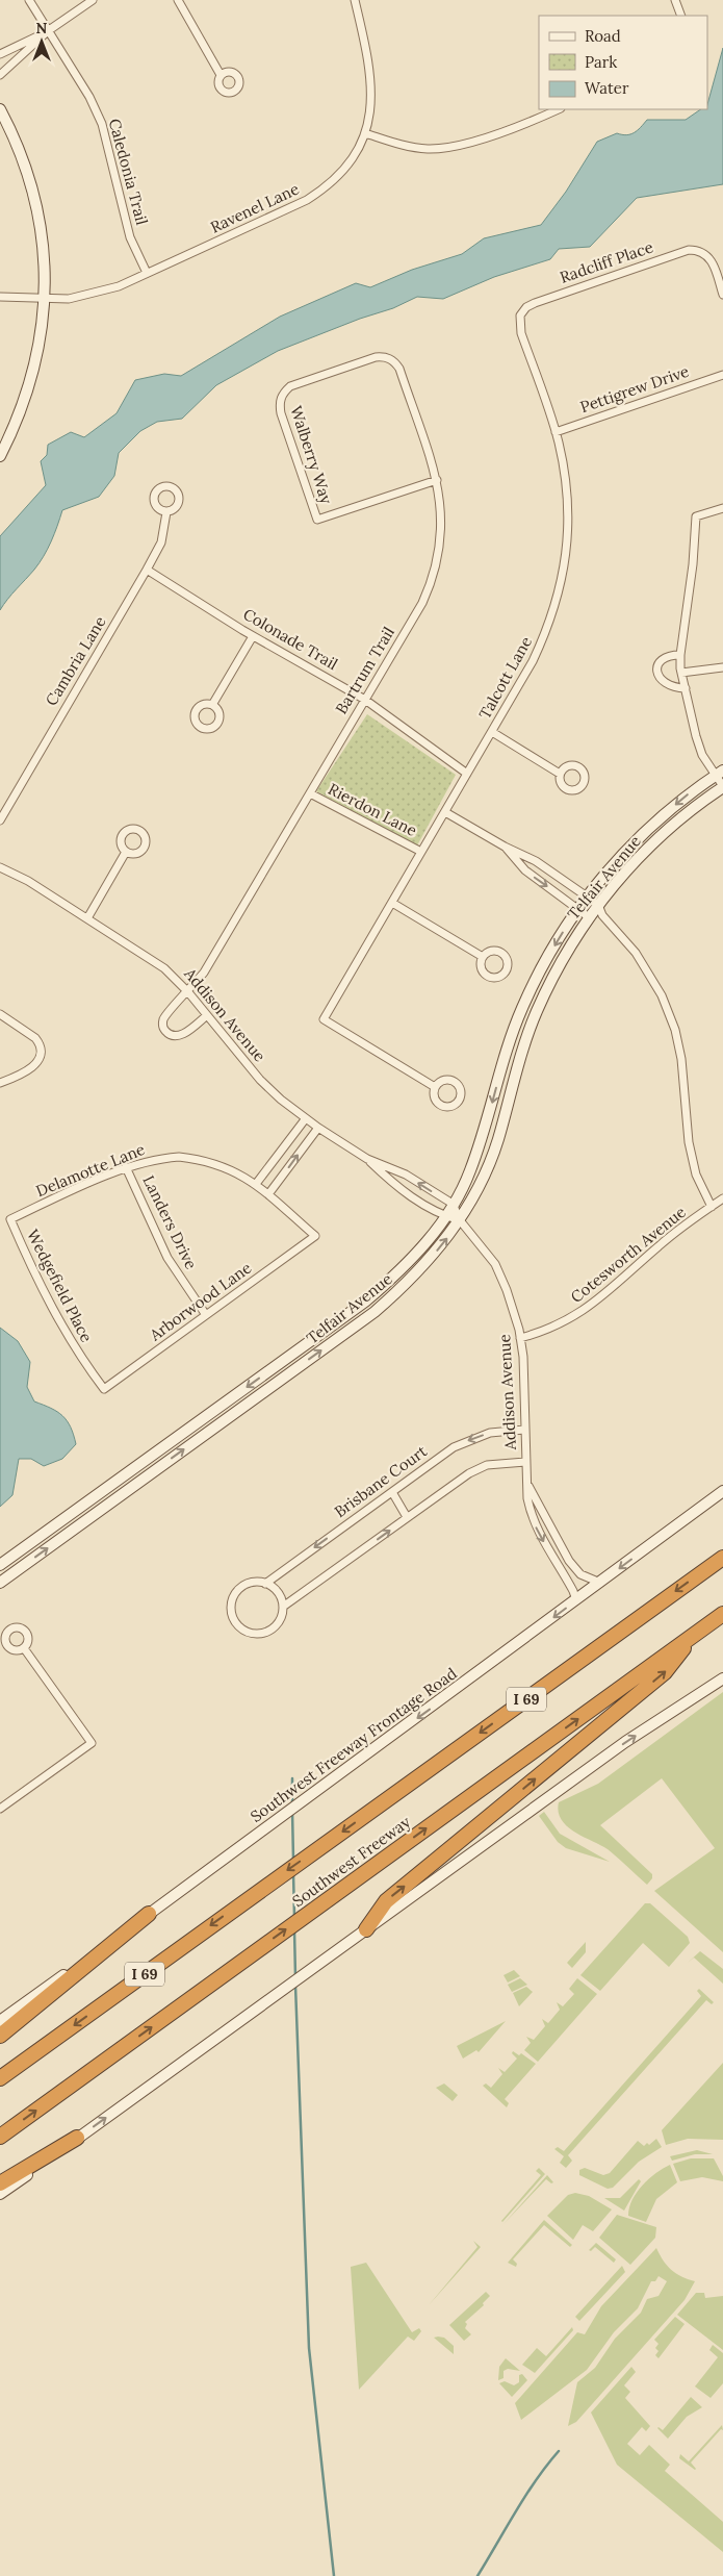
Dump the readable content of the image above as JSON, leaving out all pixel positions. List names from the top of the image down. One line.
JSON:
{"streets":{"highway":["I 69","Southwest Freeway"],"street":["Caledonia Trail","Ravenel Lane","Radcliff Place","Pettigrew Drive","Walberry Way","Colonade Trail","Cambria Lane","Bartrum Trail","Talcott Lane","Rierdon Lane","Telfair Avenue","Addison Avenue","Delamotte Lane","Landers Drive","Cotesworth Avenue","Wedgefield Place","Arborwood Lane","Brisbane Court","Southwest Freeway Frontage Road"]},"crossings":[["Caledonia Trail","Ravenel Lane"],["Radcliff Place","Talcott Lane"],["Pettigrew Drive","Talcott Lane"],["Walberry Way","Bartrum Trail"],["Colonade Trail","Cambria Lane"],["Colonade Trail","Bartrum Trail"],["Colonade Trail","Talcott Lane"],["Bartrum Trail","Rierdon Lane"],["Bartrum Trail","Addison Avenue"],["Talcott Lane","Rierdon Lane"],["Telfair Avenue","Addison Avenue"],["Addison Avenue","Cotesworth Avenue"],["Addison Avenue","Brisbane Court"],["Addison Avenue","Southwest Freeway Frontage Road"],["Delamotte Lane","Landers Drive"],["Delamotte Lane","Wedgefield Place"],["Delamotte Lane","Arborwood Lane"],["Landers Drive","Arborwood Lane"],["Wedgefield Place","Arborwood Lane"]],"one_way":["Southwest Freeway Frontage Road"],"legend":["Road","Park","Water"],"north":"top"}
